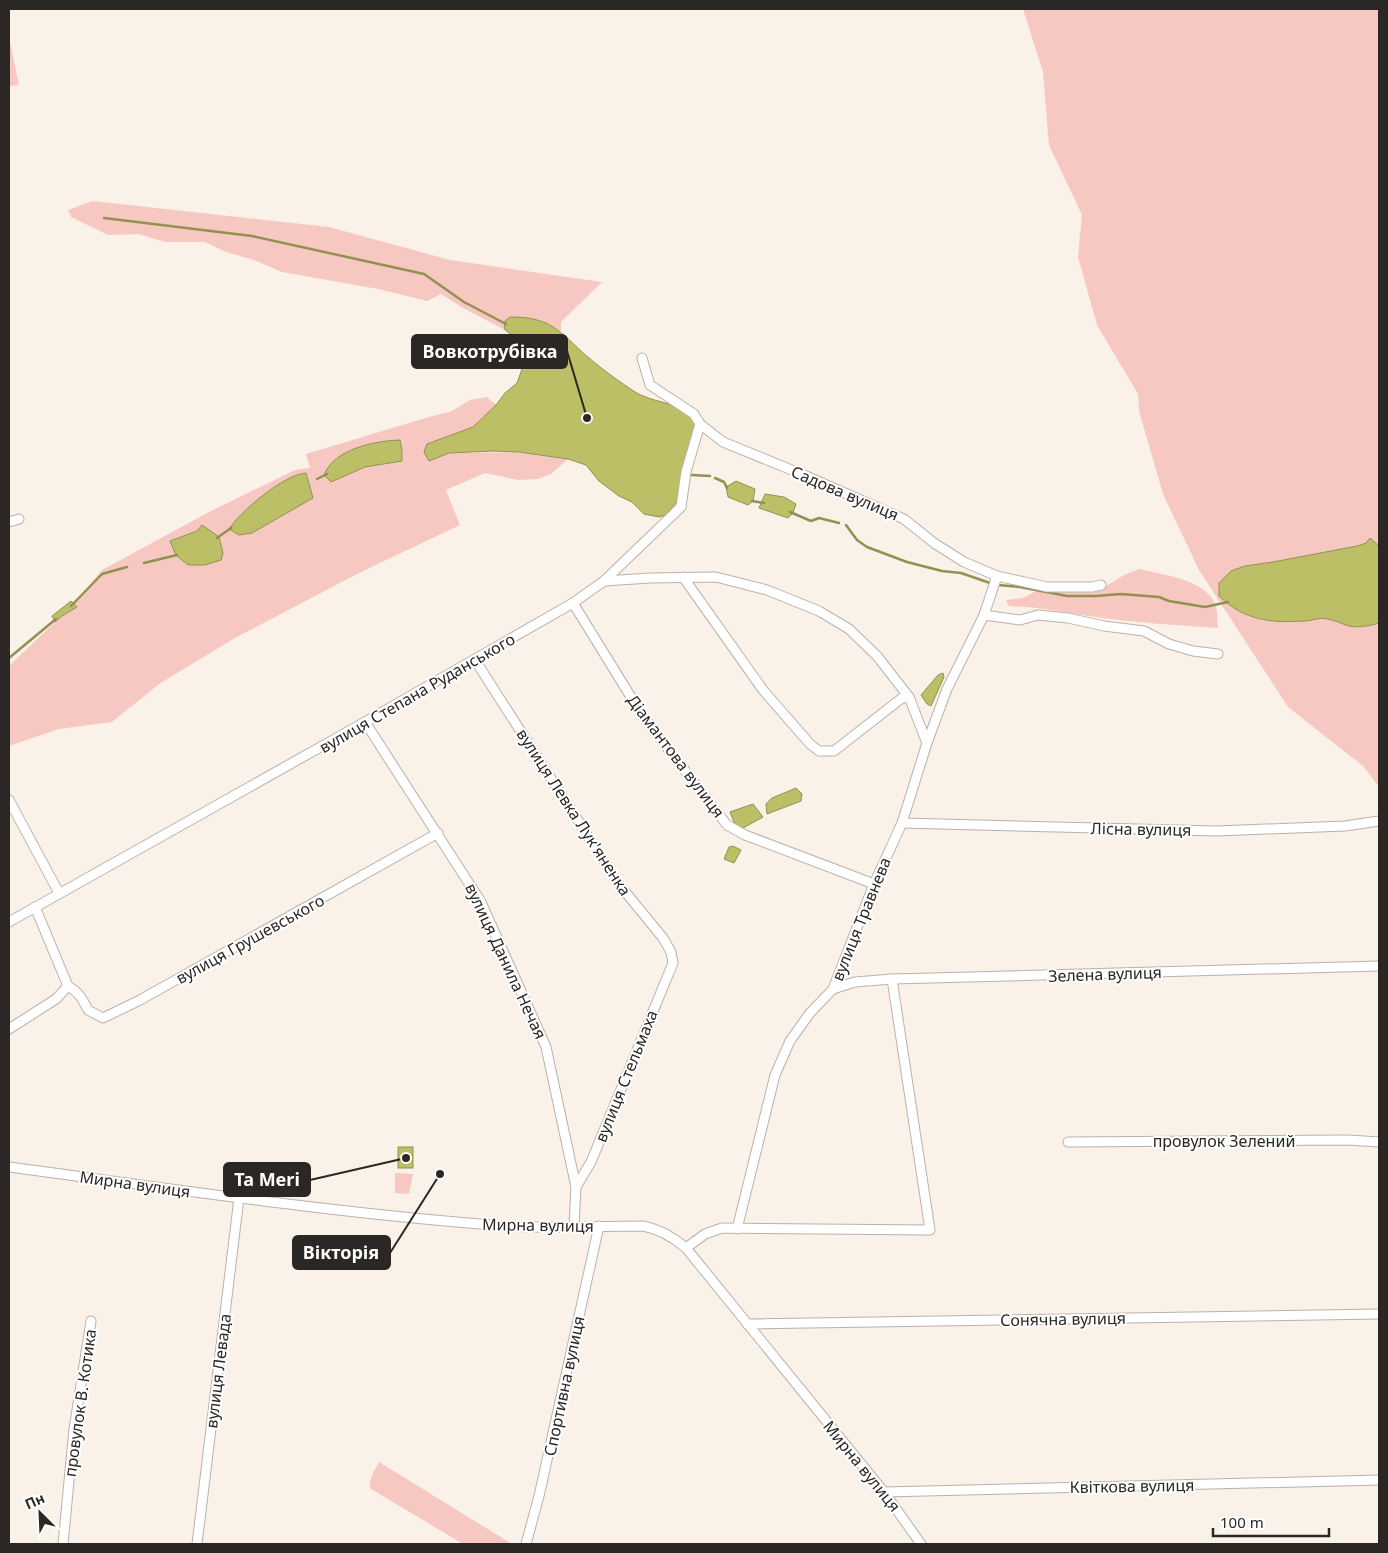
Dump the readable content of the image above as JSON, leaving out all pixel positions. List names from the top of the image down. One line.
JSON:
{"streets":{"street":["Садова вулиця","вулиця Степана Руданського","Діамантова вулиця","вулиця Левка Лук'яненка","Лісна вулиця","вулиця Травнева","вулиця Грушевського","вулиця Данила Нечая","Зелена вулиця","вулиця Стельмаха","провулок Зелений","Мирна вулиця","Сонячна вулиця","вулиця Левада","Спортивна вулиця","провулок В. Котика","Квіткова вулиця"]},"crossings":[["Садова вулиця","вулиця Степана Руданського"],["Садова вулиця","вулиця Травнева"],["вулиця Степана Руданського","Діамантова вулиця"],["вулиця Степана Руданського","вулиця Левка Лук'яненка"],["вулиця Степана Руданського","вулиця Грушевського"],["вулиця Степана Руданського","вулиця Данила Нечая"],["Діамантова вулиця","вулиця Травнева"],["вулиця Левка Лук'яненка","вулиця Стельмаха"],["Лісна вулиця","вулиця Травнева"],["вулиця Травнева","Зелена вулиця"],["вулиця Грушевського","вулиця Данила Нечая"],["вулиця Данила Нечая","вулиця Стельмаха"],["вулиця Данила Нечая","Мирна вулиця"],["Мирна вулиця","Сонячна вулиця"],["Мирна вулиця","вулиця Левада"],["Мирна вулиця","Спортивна вулиця"],["Мирна вулиця","Квіткова вулиця"]],"places":["Вовкотрубівка","Ta Meri","Вікторія"],"scale_bar":"100 m","north":"top left"}
